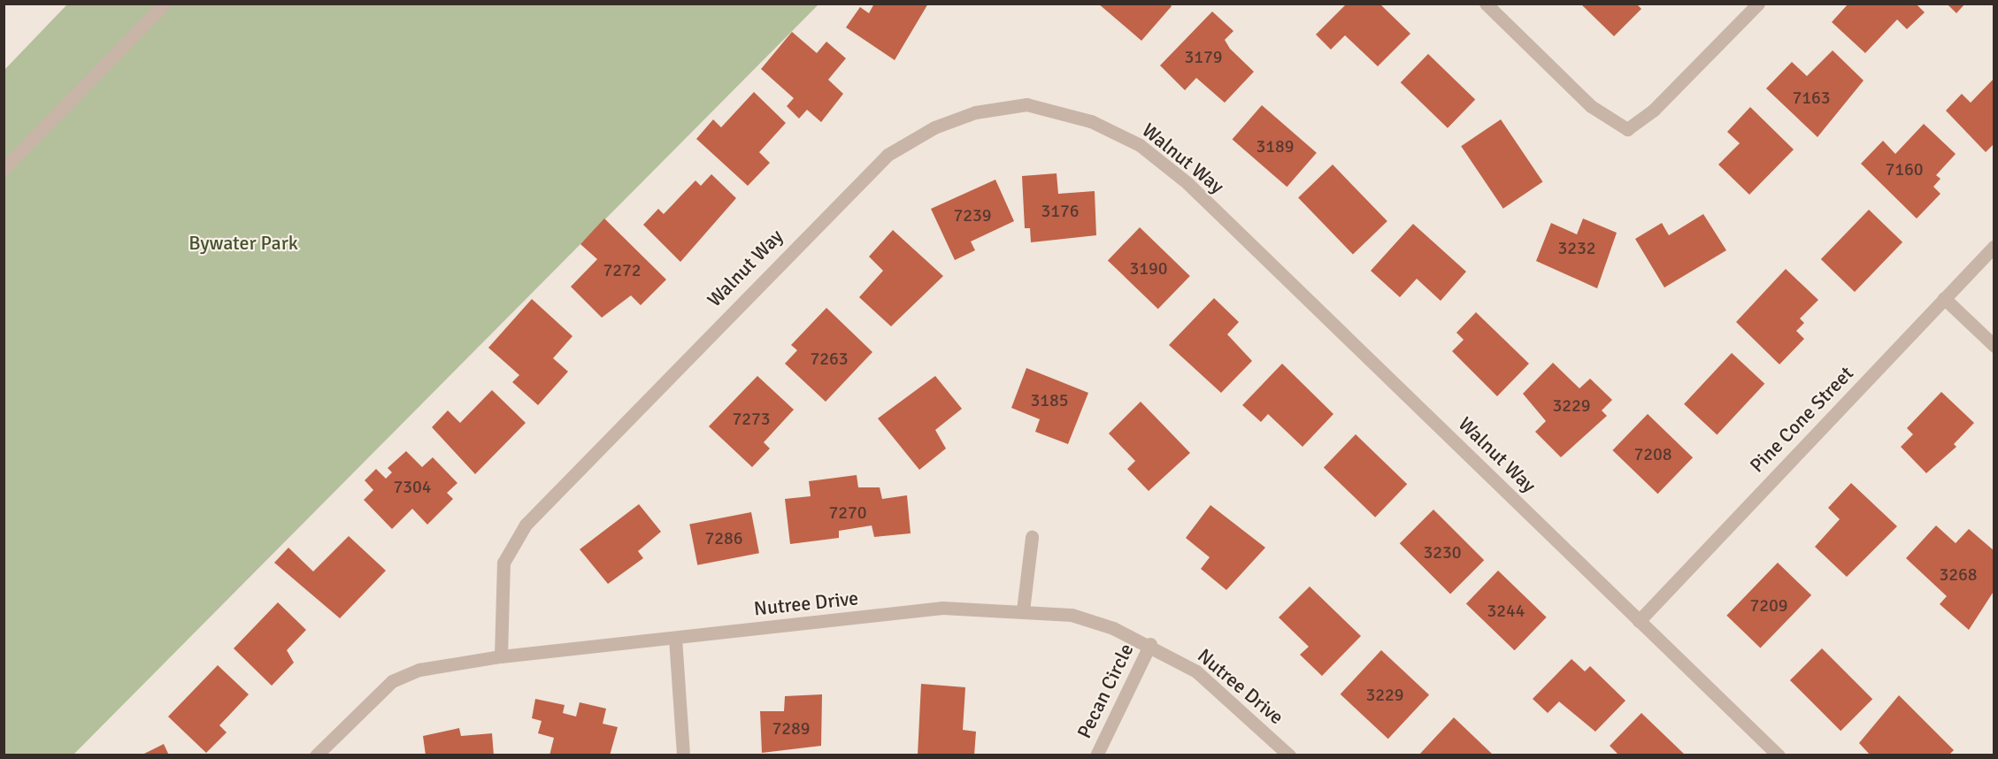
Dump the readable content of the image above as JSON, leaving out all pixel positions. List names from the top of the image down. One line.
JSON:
{"streets":{"street":["Walnut Way","Pine Cone Street","Nutree Drive","Pecan Circle"]},"crossings":[["Walnut Way","Pine Cone Street"],["Walnut Way","Nutree Drive"],["Nutree Drive","Pecan Circle"]],"parks":["Bywater Park"],"house_numbers":["3179","7163","3189","7160","3176","7239","3232","3190","7272","7263","3185","3229","7273","7208","7304","7270","7286","3230","3268","7209","3244","3229","7289"]}
